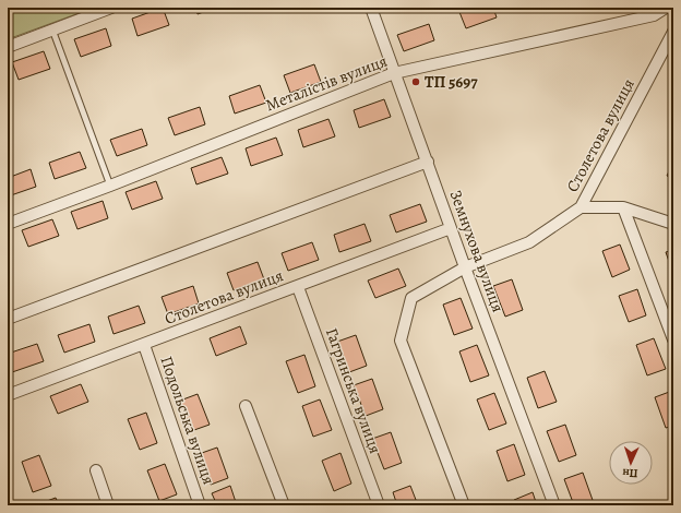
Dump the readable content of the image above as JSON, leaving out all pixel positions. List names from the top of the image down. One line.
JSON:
{"streets":{"street":["Металістів вулиця","Столетова вулиця","Земнухова вулиця","Гагринська вулиця","Подольська вулиця"]},"crossings":[["Металістів вулиця","Земнухова вулиця"],["Столетова вулиця","Земнухова вулиця"],["Столетова вулиця","Гагринська вулиця"],["Столетова вулиця","Подольська вулиця"]],"places":["ТП 5697"],"north":"bottom"}
